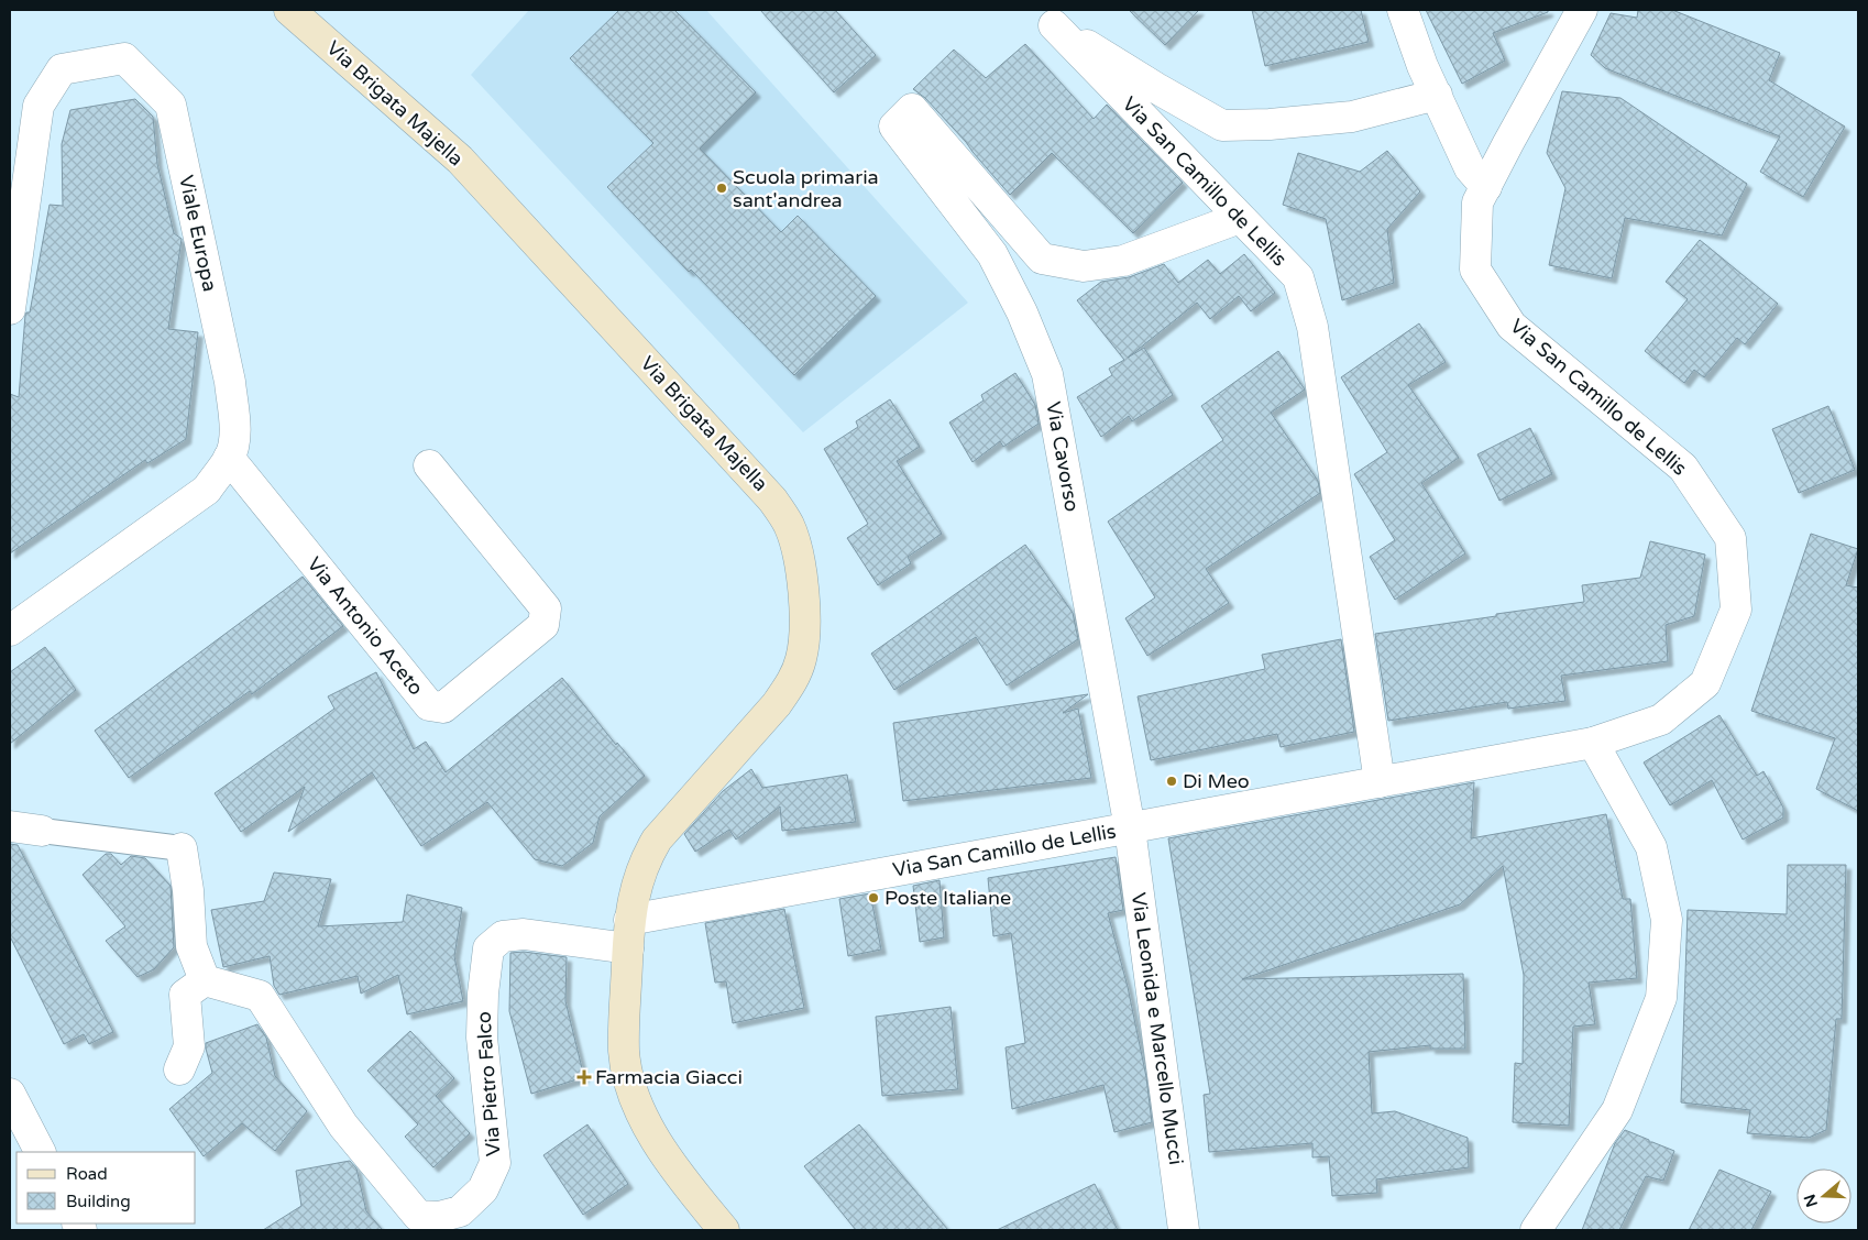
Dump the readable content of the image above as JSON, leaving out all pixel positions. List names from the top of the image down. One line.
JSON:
{"streets":{"main road":["Via Brigata Majella"],"street":["Via San Camillo de Lellis","Viale Europa","Via Cavorso","Via Antonio Aceto","Via Leonida e Marcello Mucci","Via Pietro Falco"]},"crossings":[["Via Brigata Majella","Via San Camillo de Lellis"],["Via Brigata Majella","Via Pietro Falco"],["Via San Camillo de Lellis","Via Cavorso"],["Via San Camillo de Lellis","Via Leonida e Marcello Mucci"],["Via San Camillo de Lellis","Via Pietro Falco"],["Viale Europa","Via Antonio Aceto"],["Via Cavorso","Via Leonida e Marcello Mucci"]],"places":{"other":["Scuola primaria sant'andrea","Di Meo","Poste Italiane"],"health":["Farmacia Giacci"]},"legend":["Road","Building"],"north":"left"}
